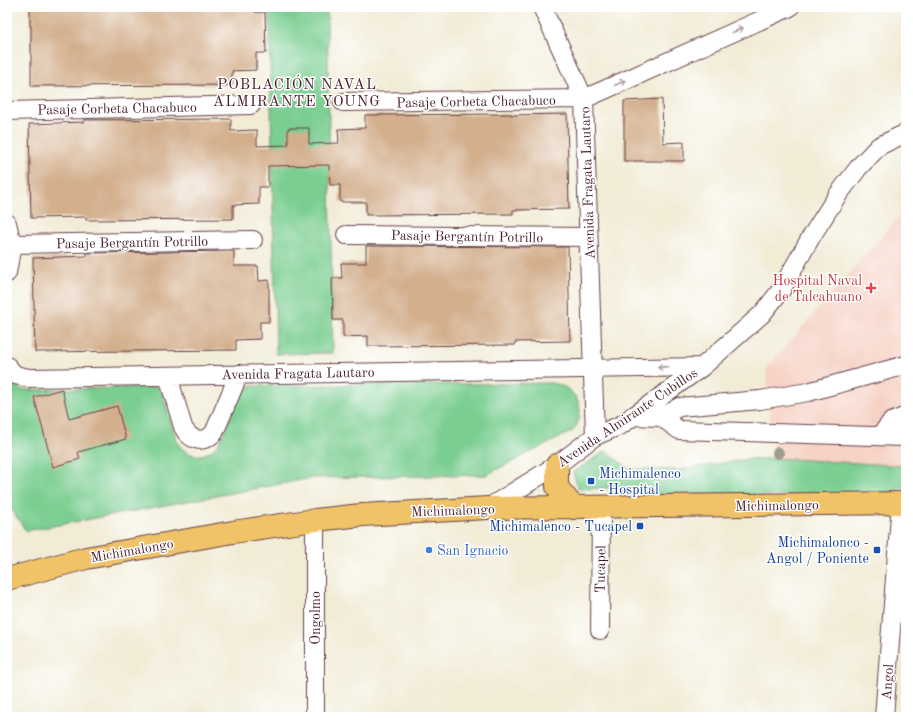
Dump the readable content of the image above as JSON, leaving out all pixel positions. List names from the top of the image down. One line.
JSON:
{"streets":{"main road":["Michimalongo"],"street":["Pasaje Corbeta Chacabuco","Avenida Fragata Lautaro","Pasaje Bergantín Potrillo","Avenida Almirante Cubillos","Tucapel","Ongolmo","Angol"]},"crossings":[["Pasaje Corbeta Chacabuco","Avenida Fragata Lautaro"],["Avenida Fragata Lautaro","Pasaje Bergantín Potrillo"],["Avenida Fragata Lautaro","Avenida Almirante Cubillos"],["Avenida Almirante Cubillos","Michimalongo"],["Michimalongo","Tucapel"],["Michimalongo","Ongolmo"],["Michimalongo","Angol"]],"districts":["POBLACIÓN NAVAL ALMIRANTE YOUNG"],"places":{"health":["Hospital Naval de Talcahuano"],"transit":["Michimalenco - Hospital","Michimalenco - Tucapel","Michimalonco - Angol / Poniente"],"other":["San Ignacio"]}}
